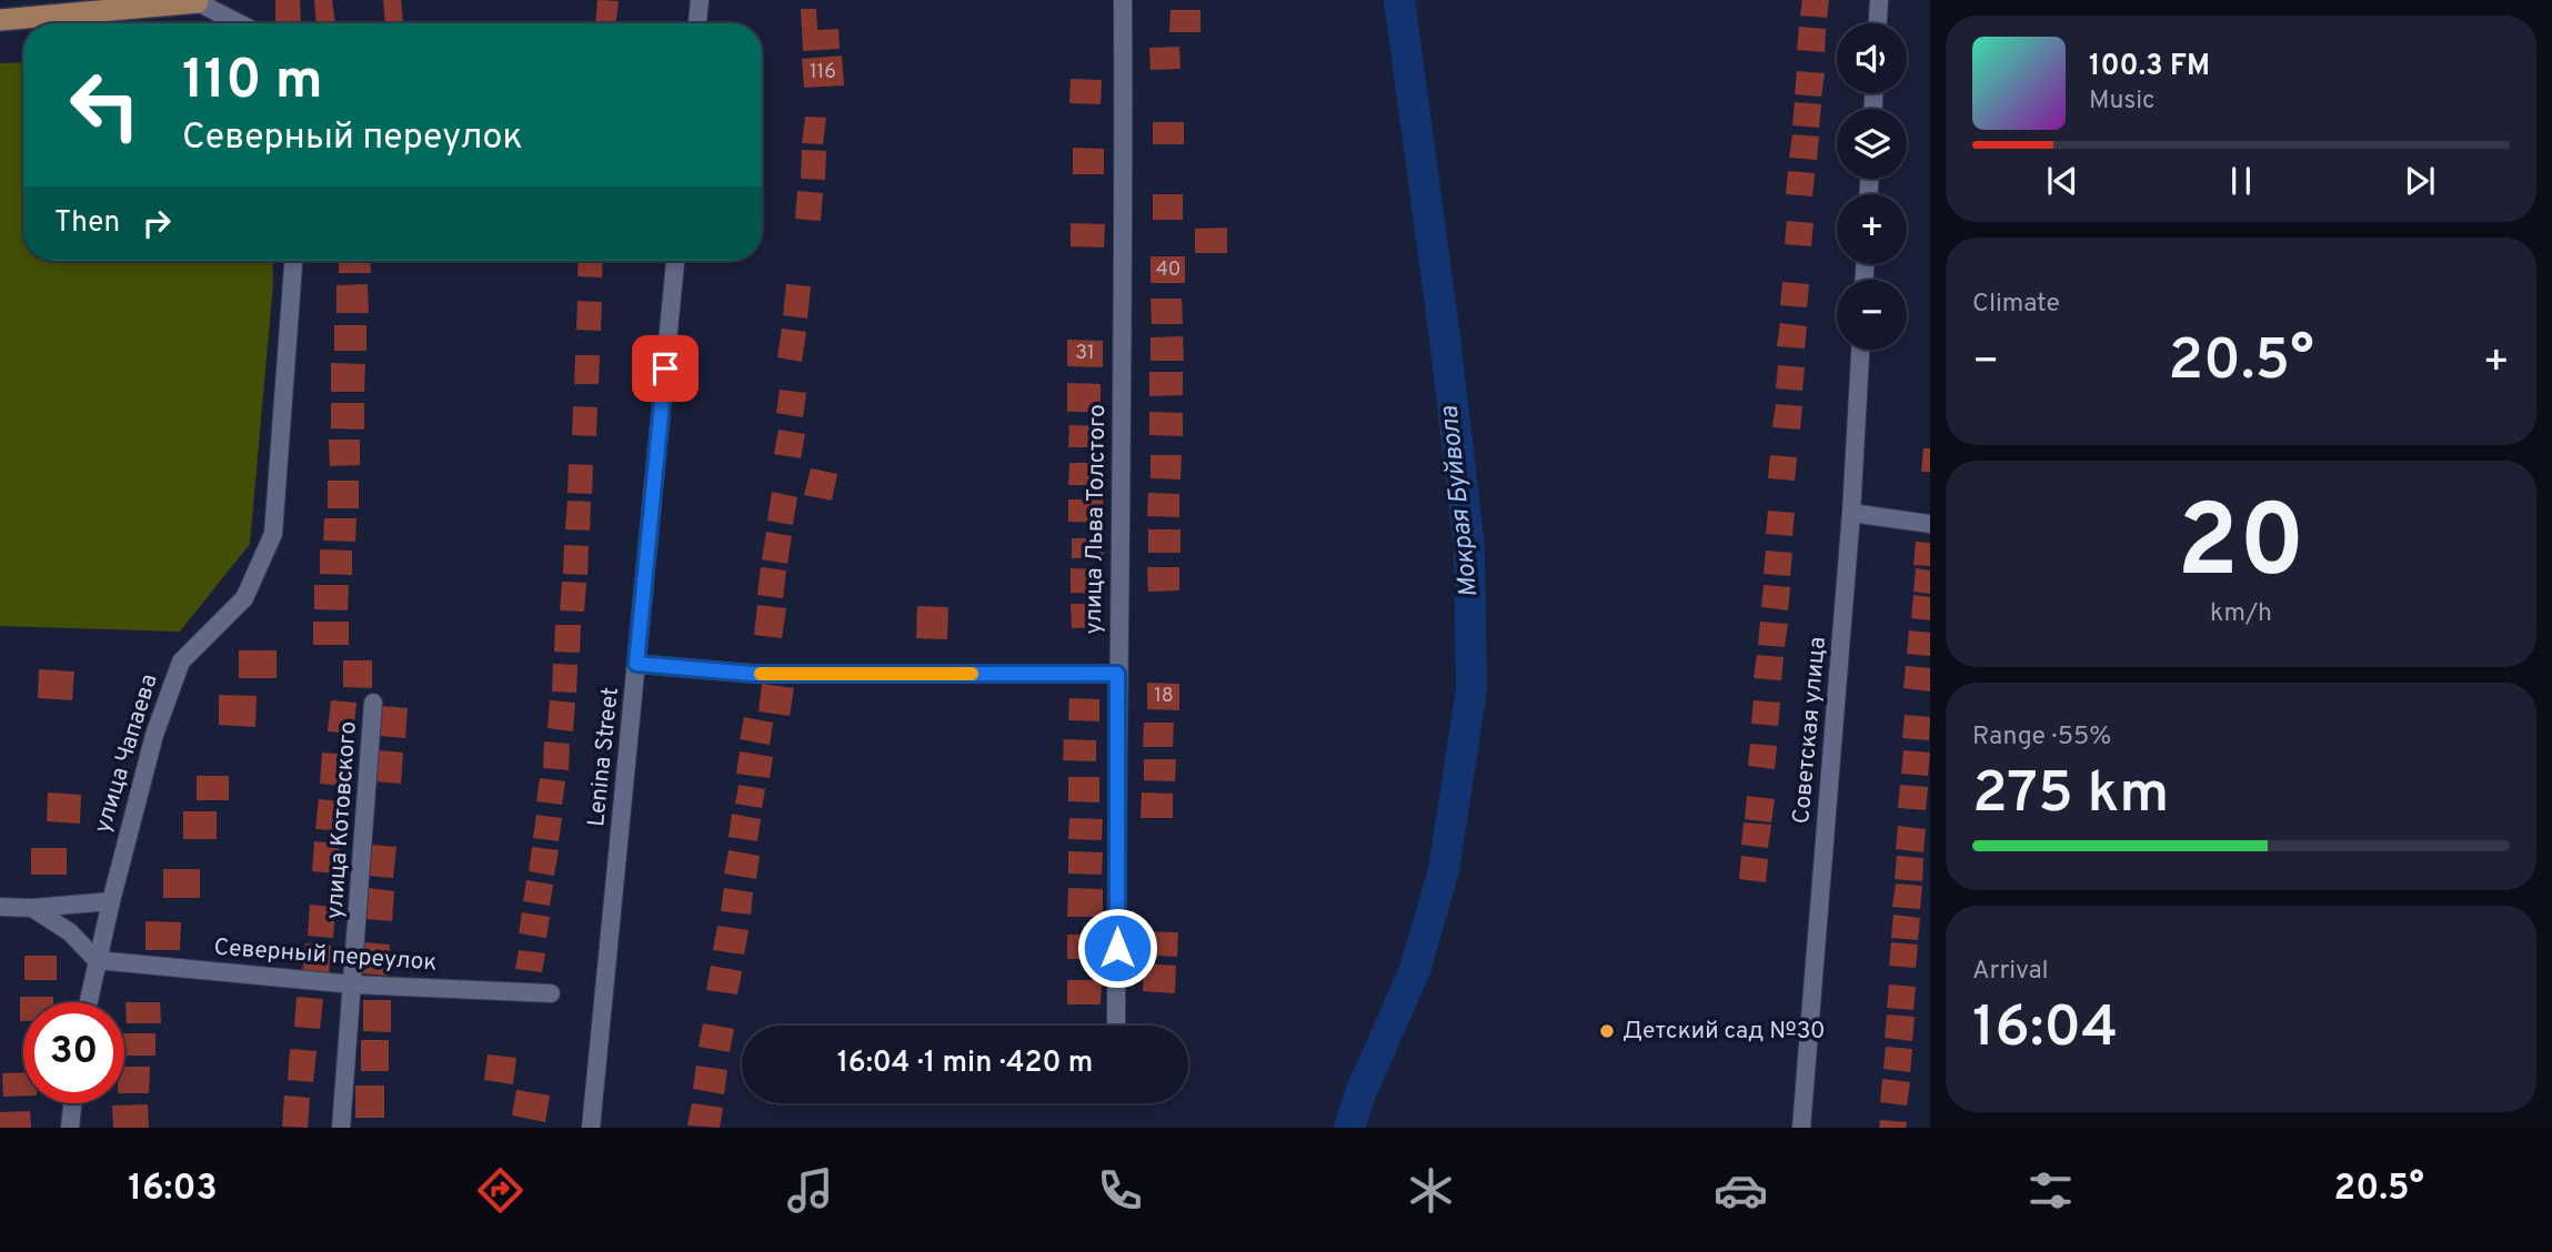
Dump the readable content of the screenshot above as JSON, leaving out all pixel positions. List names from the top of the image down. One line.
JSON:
{"streets":{"street":["улица Льва Толстого","Советская улица","улица Чапаева","Lenina Street","улица Котовского","Северный переулок"]},"crossings":[["улица Чапаева","Северный переулок"],["улица Котовского","Северный переулок"]],"water":["Мокрая Буйвола"],"places":["Детский сад №30"],"house_numbers":["116","40","31","18"],"page":{"map_buttons":["+","−"],"turn":["110 m","Северный переулок"],"song":["100.3 FM","Music"],"then":"Then","tile":["Climate",["20","km/h"],["Range · 55%","275 km"],["Arrival","16:04"]],"heat":["−","20.5°","+"],"limit":"30","trip":"16:04 · 1 min · 420 m","tabs":["16:03","20.5°"]}}
